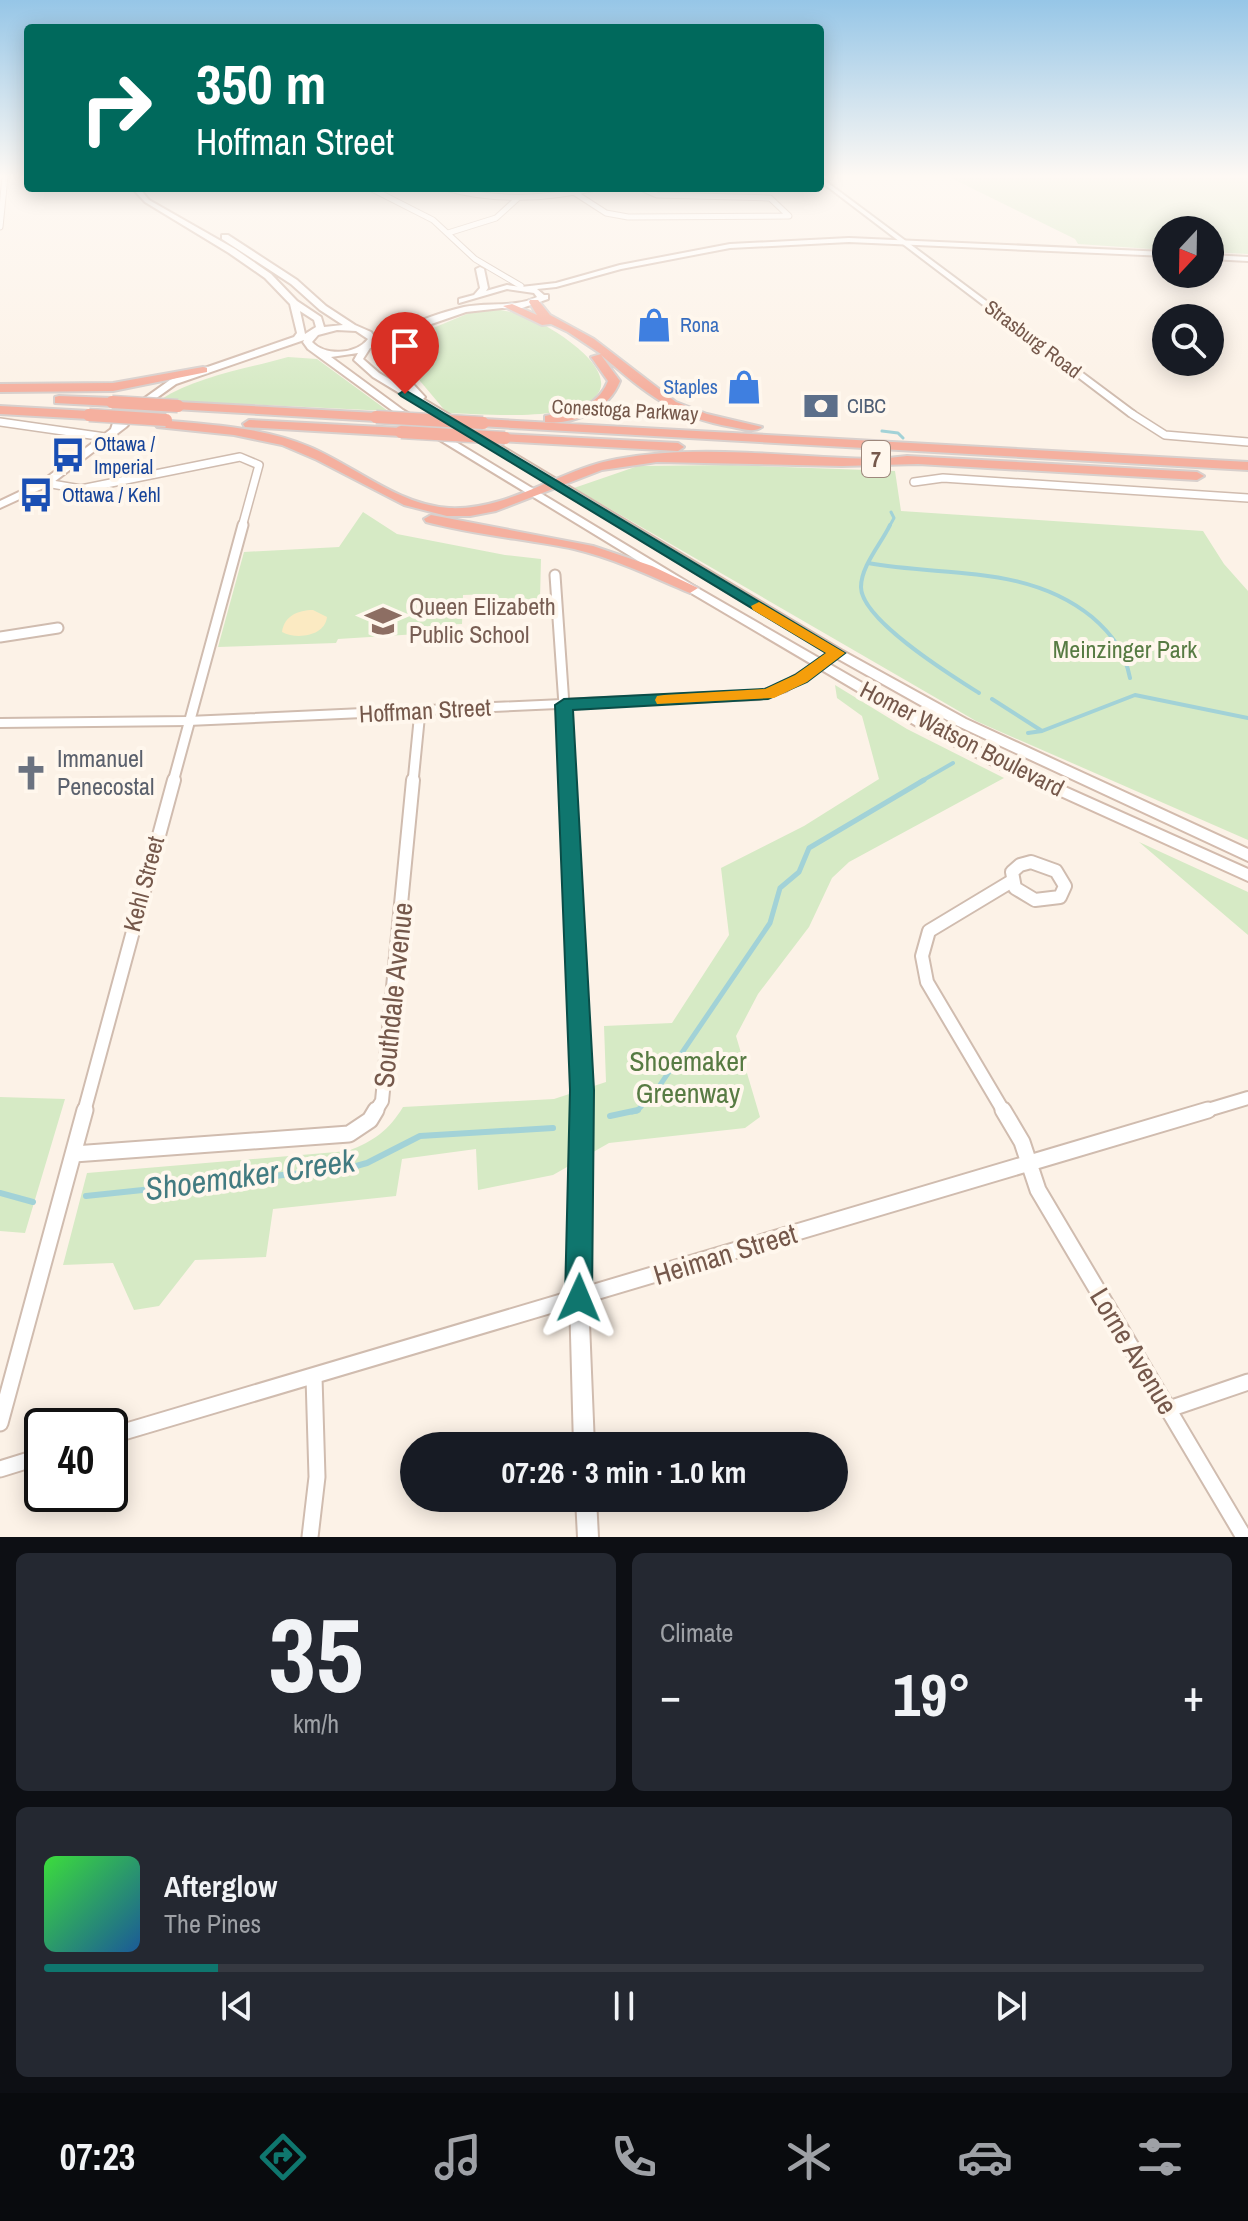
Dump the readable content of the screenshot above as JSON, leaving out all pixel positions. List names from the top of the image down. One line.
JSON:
{"streets":{"highway":["Conestoga Parkway","7"],"main road":["Homer Watson Boulevard"],"street":["Strasburg Road","Hoffman Street","Kehl Street","Southdale Avenue","Heiman Street","Lorne Avenue"]},"crossings":[["Hoffman Street","Homer Watson Boulevard"],["Hoffman Street","Kehl Street"],["Hoffman Street","Southdale Avenue"],["Kehl Street","Southdale Avenue"],["Heiman Street","Lorne Avenue"]],"water":["Shoemaker Creek"],"parks":["Meinzinger Park","Shoemaker Greenway"],"places":{"shop":["Rona","Staples"],"bank":["CIBC"],"bus stop":["Ottawa / Imperial","Ottawa / Kehl"],"school or university":["Queen Elizabeth Public School"],"church":["Immanuel Penecostal"]},"north":"bottom","page":{"turn":["350 m","Hoffman Street"],"limit":"40","trip":"07:26 · 3 min · 1.0 km","tile":[["35","km/h"],"Climate"],"heat":["−","19°","+"],"song":["Afterglow","The Pines"],"tabs":"07:23"}}
